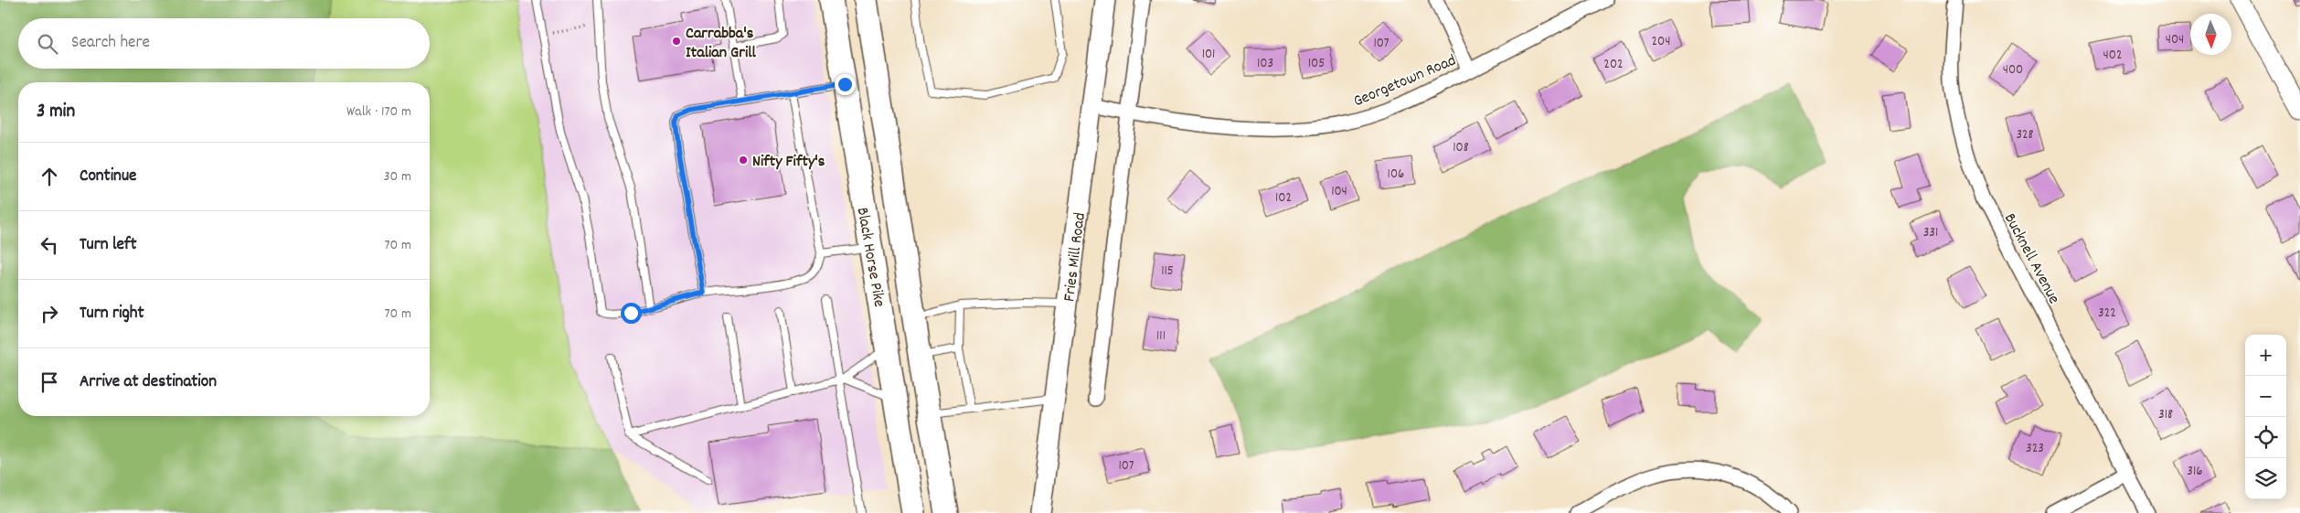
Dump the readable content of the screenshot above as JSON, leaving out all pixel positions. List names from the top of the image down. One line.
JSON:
{"streets":{"highway":["Black Horse Pike"],"main road":["Fries Mill Road"],"street":["Georgetown Road","Bucknell Avenue"]},"crossings":[["Georgetown Road","Fries Mill Road"]],"places":["Carrabba's Italian Grill","Nifty Fifty's"],"house_numbers":["404","204","107","101","402","103","105","202","400","328","108","106","104","102","331","115","322","111","318","323","107","316"],"north":"bottom","page":{"search":"Search here","heading":["3 min","Walk · 170 m"],"list":[["Continue","30 m"],["Turn left","70 m"],["Turn right","70 m"],"Arrive at destination"],"map_buttons":["+","−"]}}
